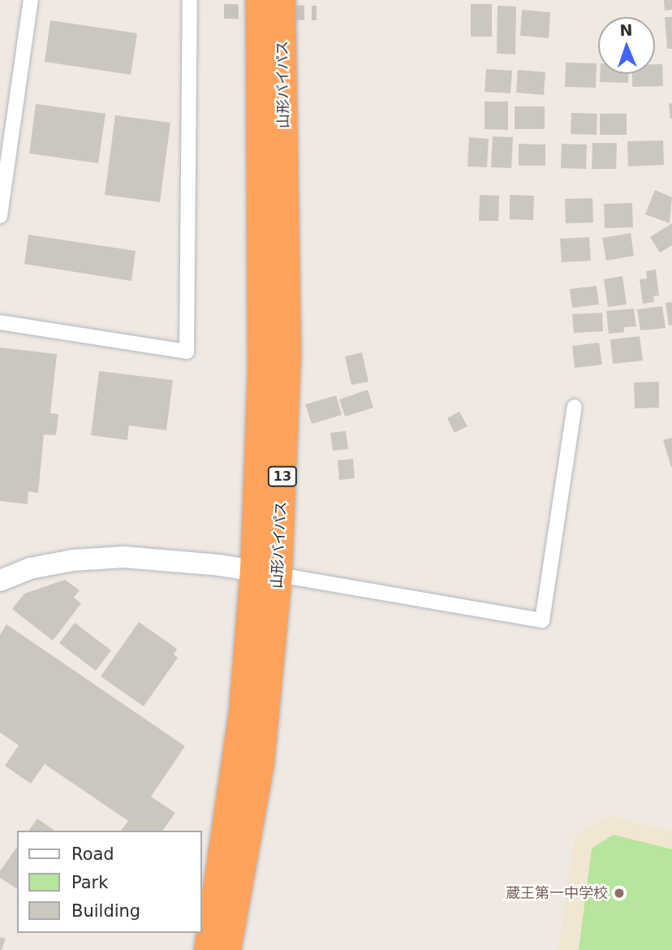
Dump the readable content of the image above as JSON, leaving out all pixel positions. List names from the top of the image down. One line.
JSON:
{"streets":{"highway":["山形バイパス","13"]},"places":["蔵王第一中学校"],"legend":["Road","Park","Building"],"north":"top"}
